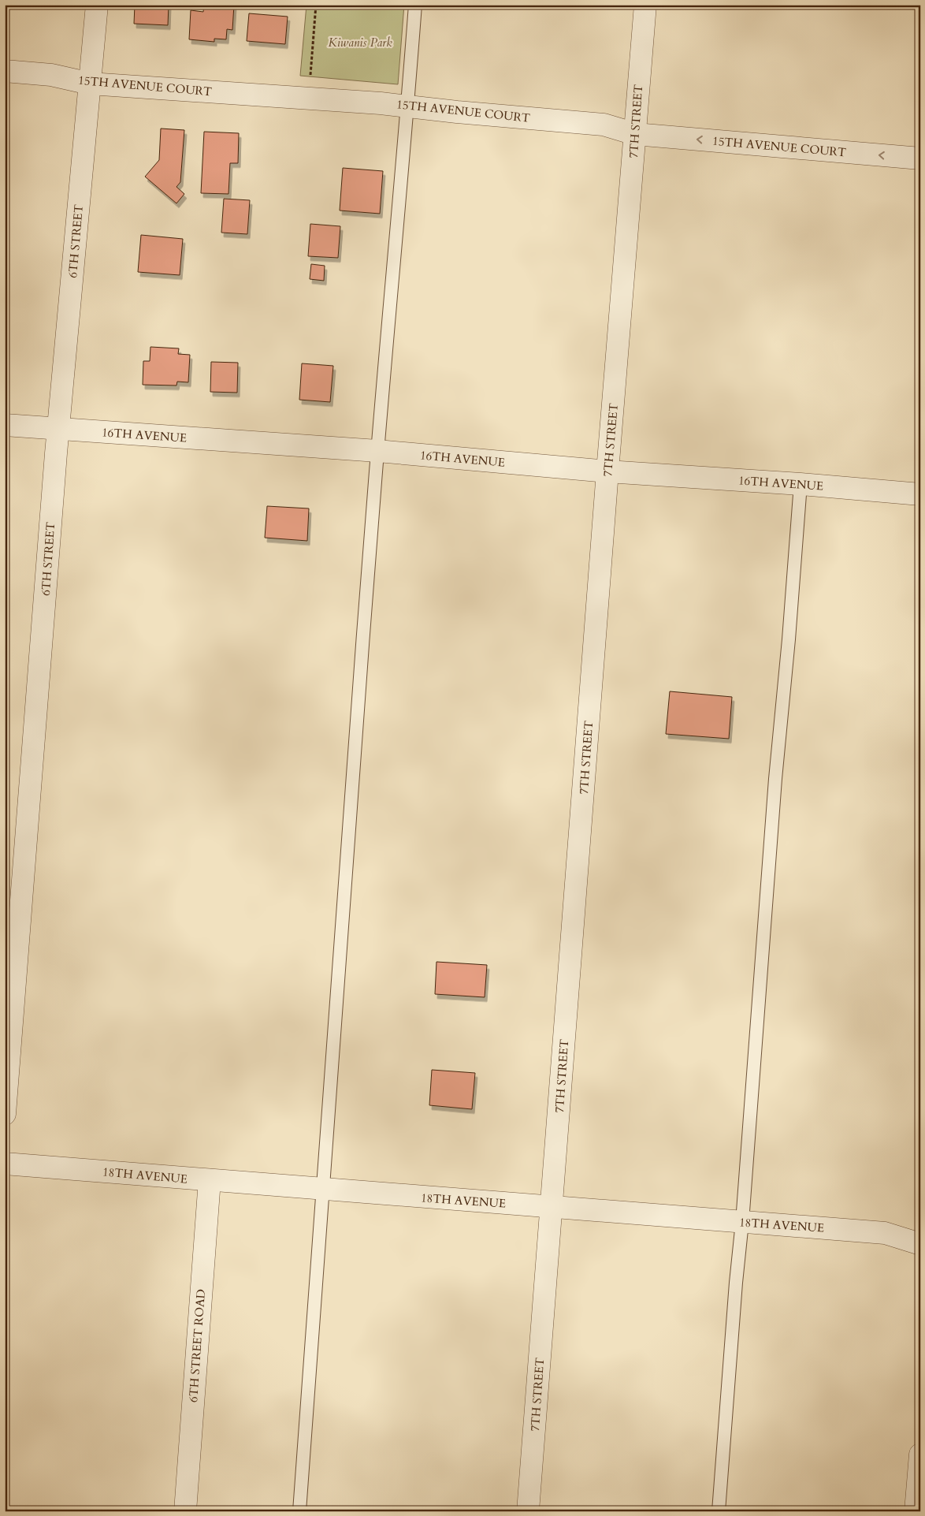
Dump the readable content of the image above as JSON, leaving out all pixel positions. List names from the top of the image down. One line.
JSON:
{"streets":{"street":["15TH AVENUE COURT","7TH STREET","6TH STREET","16TH AVENUE","18TH AVENUE","6TH STREET ROAD"]},"crossings":[["15TH AVENUE COURT","7TH STREET"],["15TH AVENUE COURT","6TH STREET"],["7TH STREET","16TH AVENUE"],["7TH STREET","18TH AVENUE"],["6TH STREET","16TH AVENUE"],["18TH AVENUE","6TH STREET ROAD"]],"parks":["Kiwanis Park"]}
